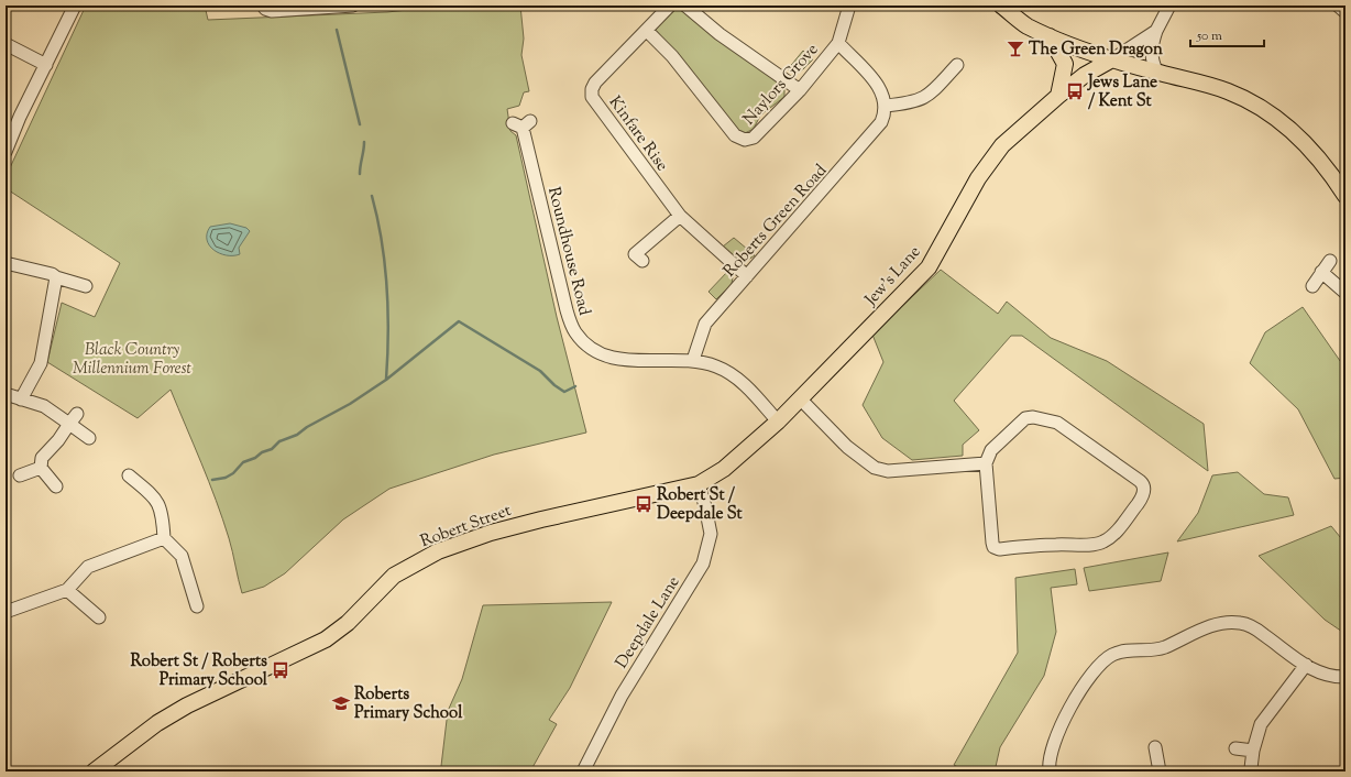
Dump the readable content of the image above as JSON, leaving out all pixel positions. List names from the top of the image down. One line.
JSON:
{"streets":{"main road":["Jew's Lane","Robert Street"],"street":["Naylors Grove","Kinfare Rise","Roberts Green Road","Roundhouse Road","Deepdale Lane"]},"crossings":[["Naylors Grove","Kinfare Rise"],["Kinfare Rise","Roberts Green Road"],["Roberts Green Road","Roundhouse Road"],["Roundhouse Road","Jew's Lane"],["Jew's Lane","Robert Street"],["Jew's Lane","Deepdale Lane"],["Robert Street","Deepdale Lane"]],"parks":["Black Country Millennium Forest"],"places":{"bar":["The Green Dragon"],"bus stop":["Jews Lane / Kent St","Robert St / Deepdale St","Robert St / Roberts Primary School"],"school or university":["Roberts Primary School"]},"scale_bar":"50 m"}
